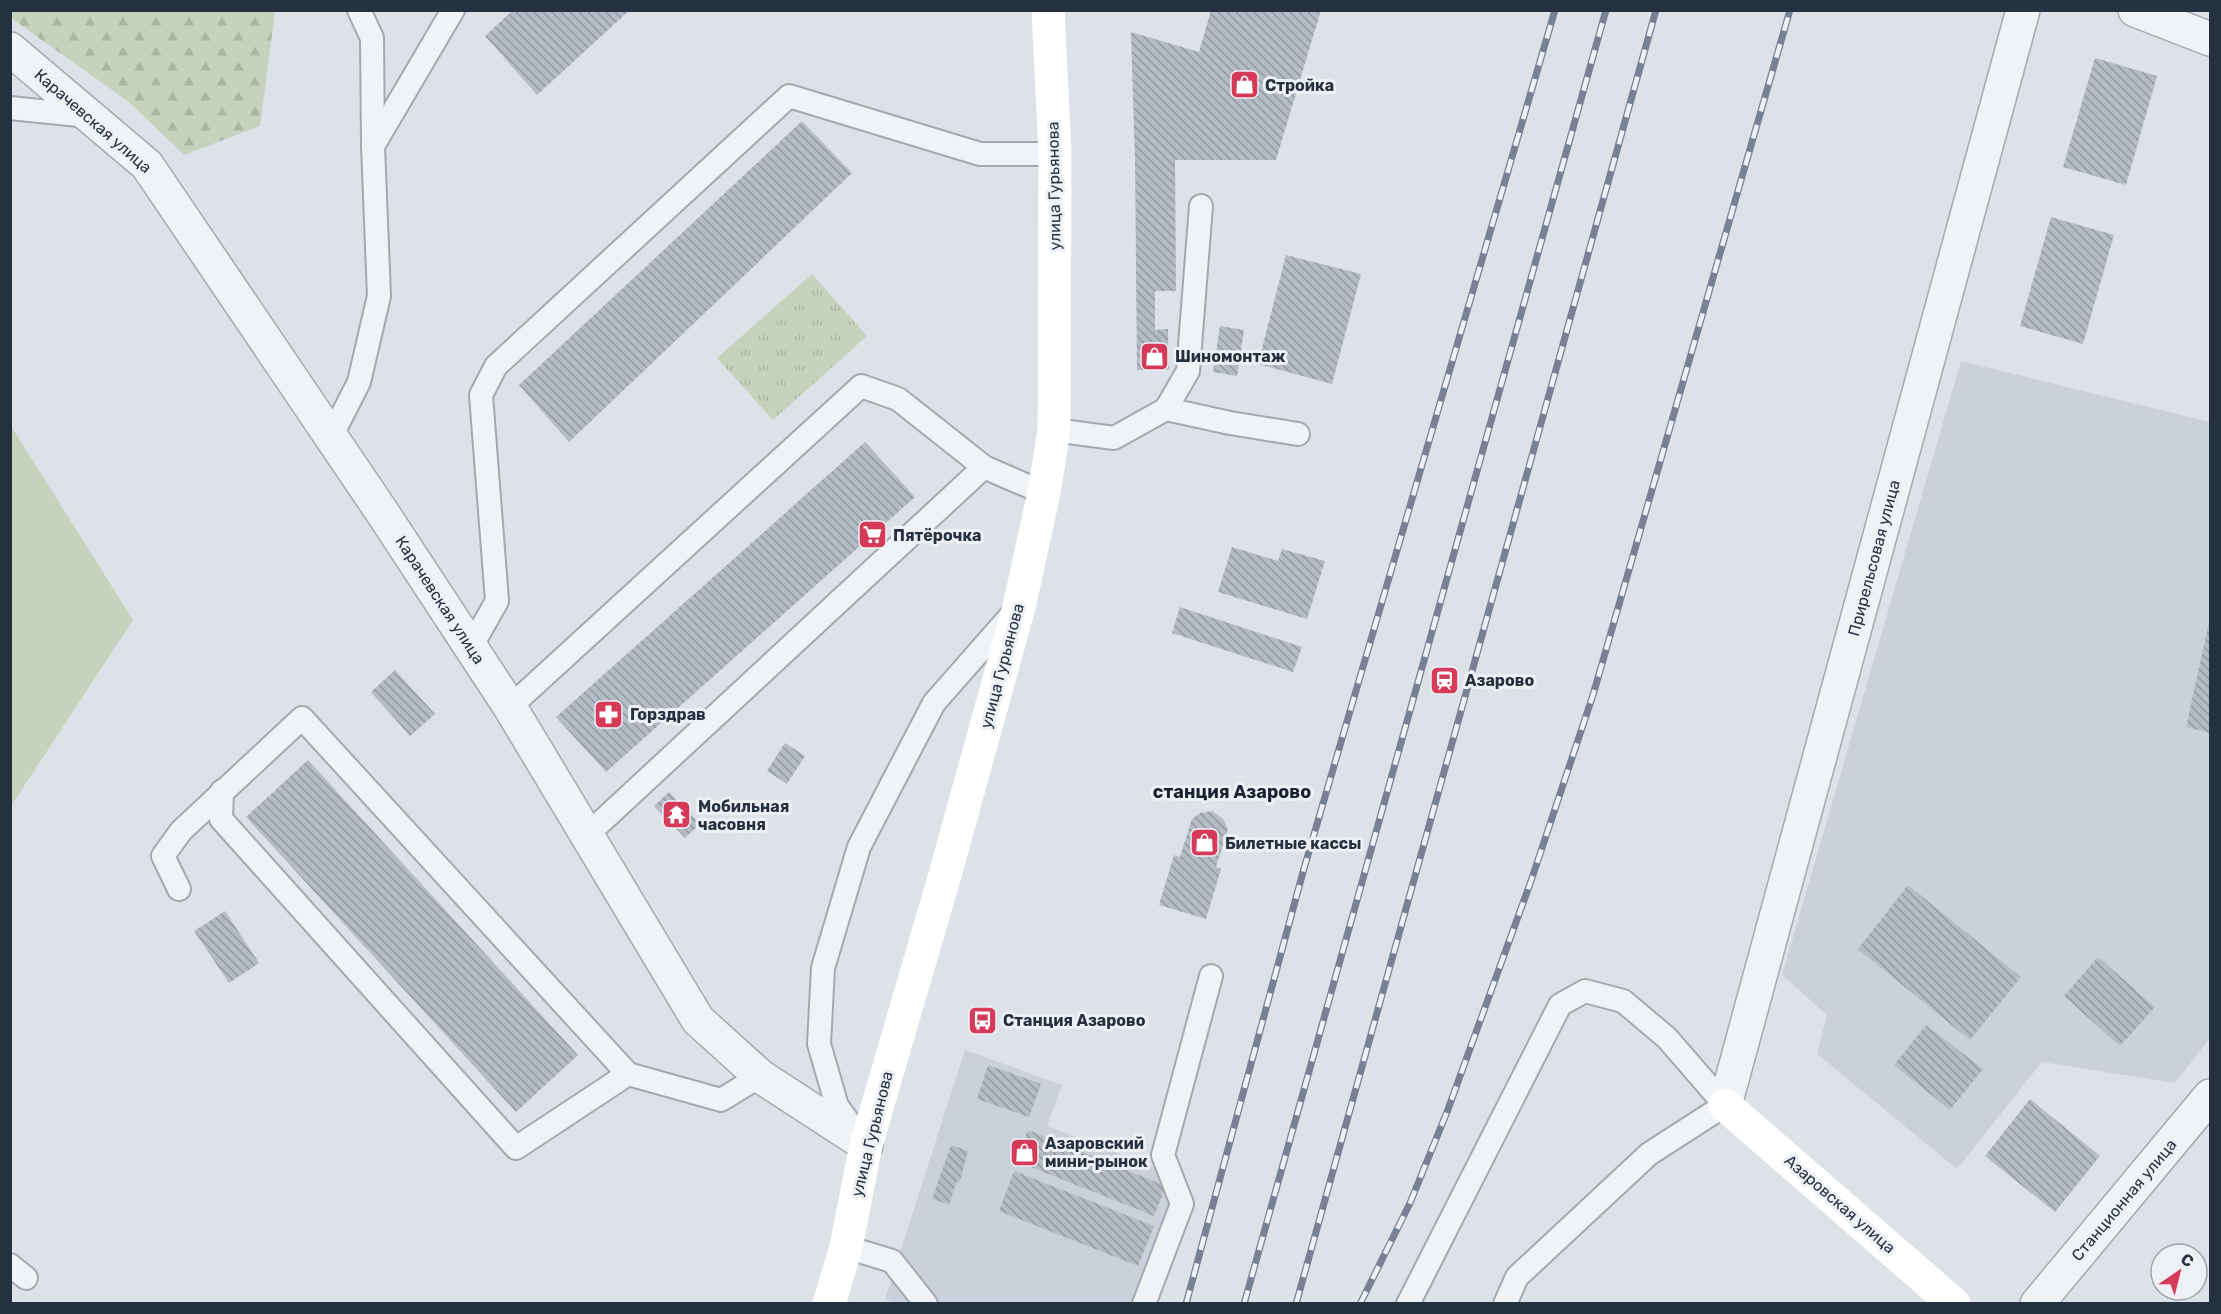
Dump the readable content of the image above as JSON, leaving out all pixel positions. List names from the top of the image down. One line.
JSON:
{"streets":{"street":["Карачевская улица","улица Гурьянова","Прирельсовая улица","Станционная улица","Азаровская улица"]},"crossings":[["Карачевская улица","улица Гурьянова"],["Прирельсовая улица","Азаровская улица"]],"districts":["станция Азарово"],"places":{"shop":["Стройка","Шиномонтаж","Билетные кассы","Азаровский мини-рынок"],"supermarket":["Пятёрочка"],"station":["Азарово"],"pharmacy":["Горздрав"],"temple":["Мобильная часовня"],"bus stop":["Станция Азарово"]},"north":"top right"}
